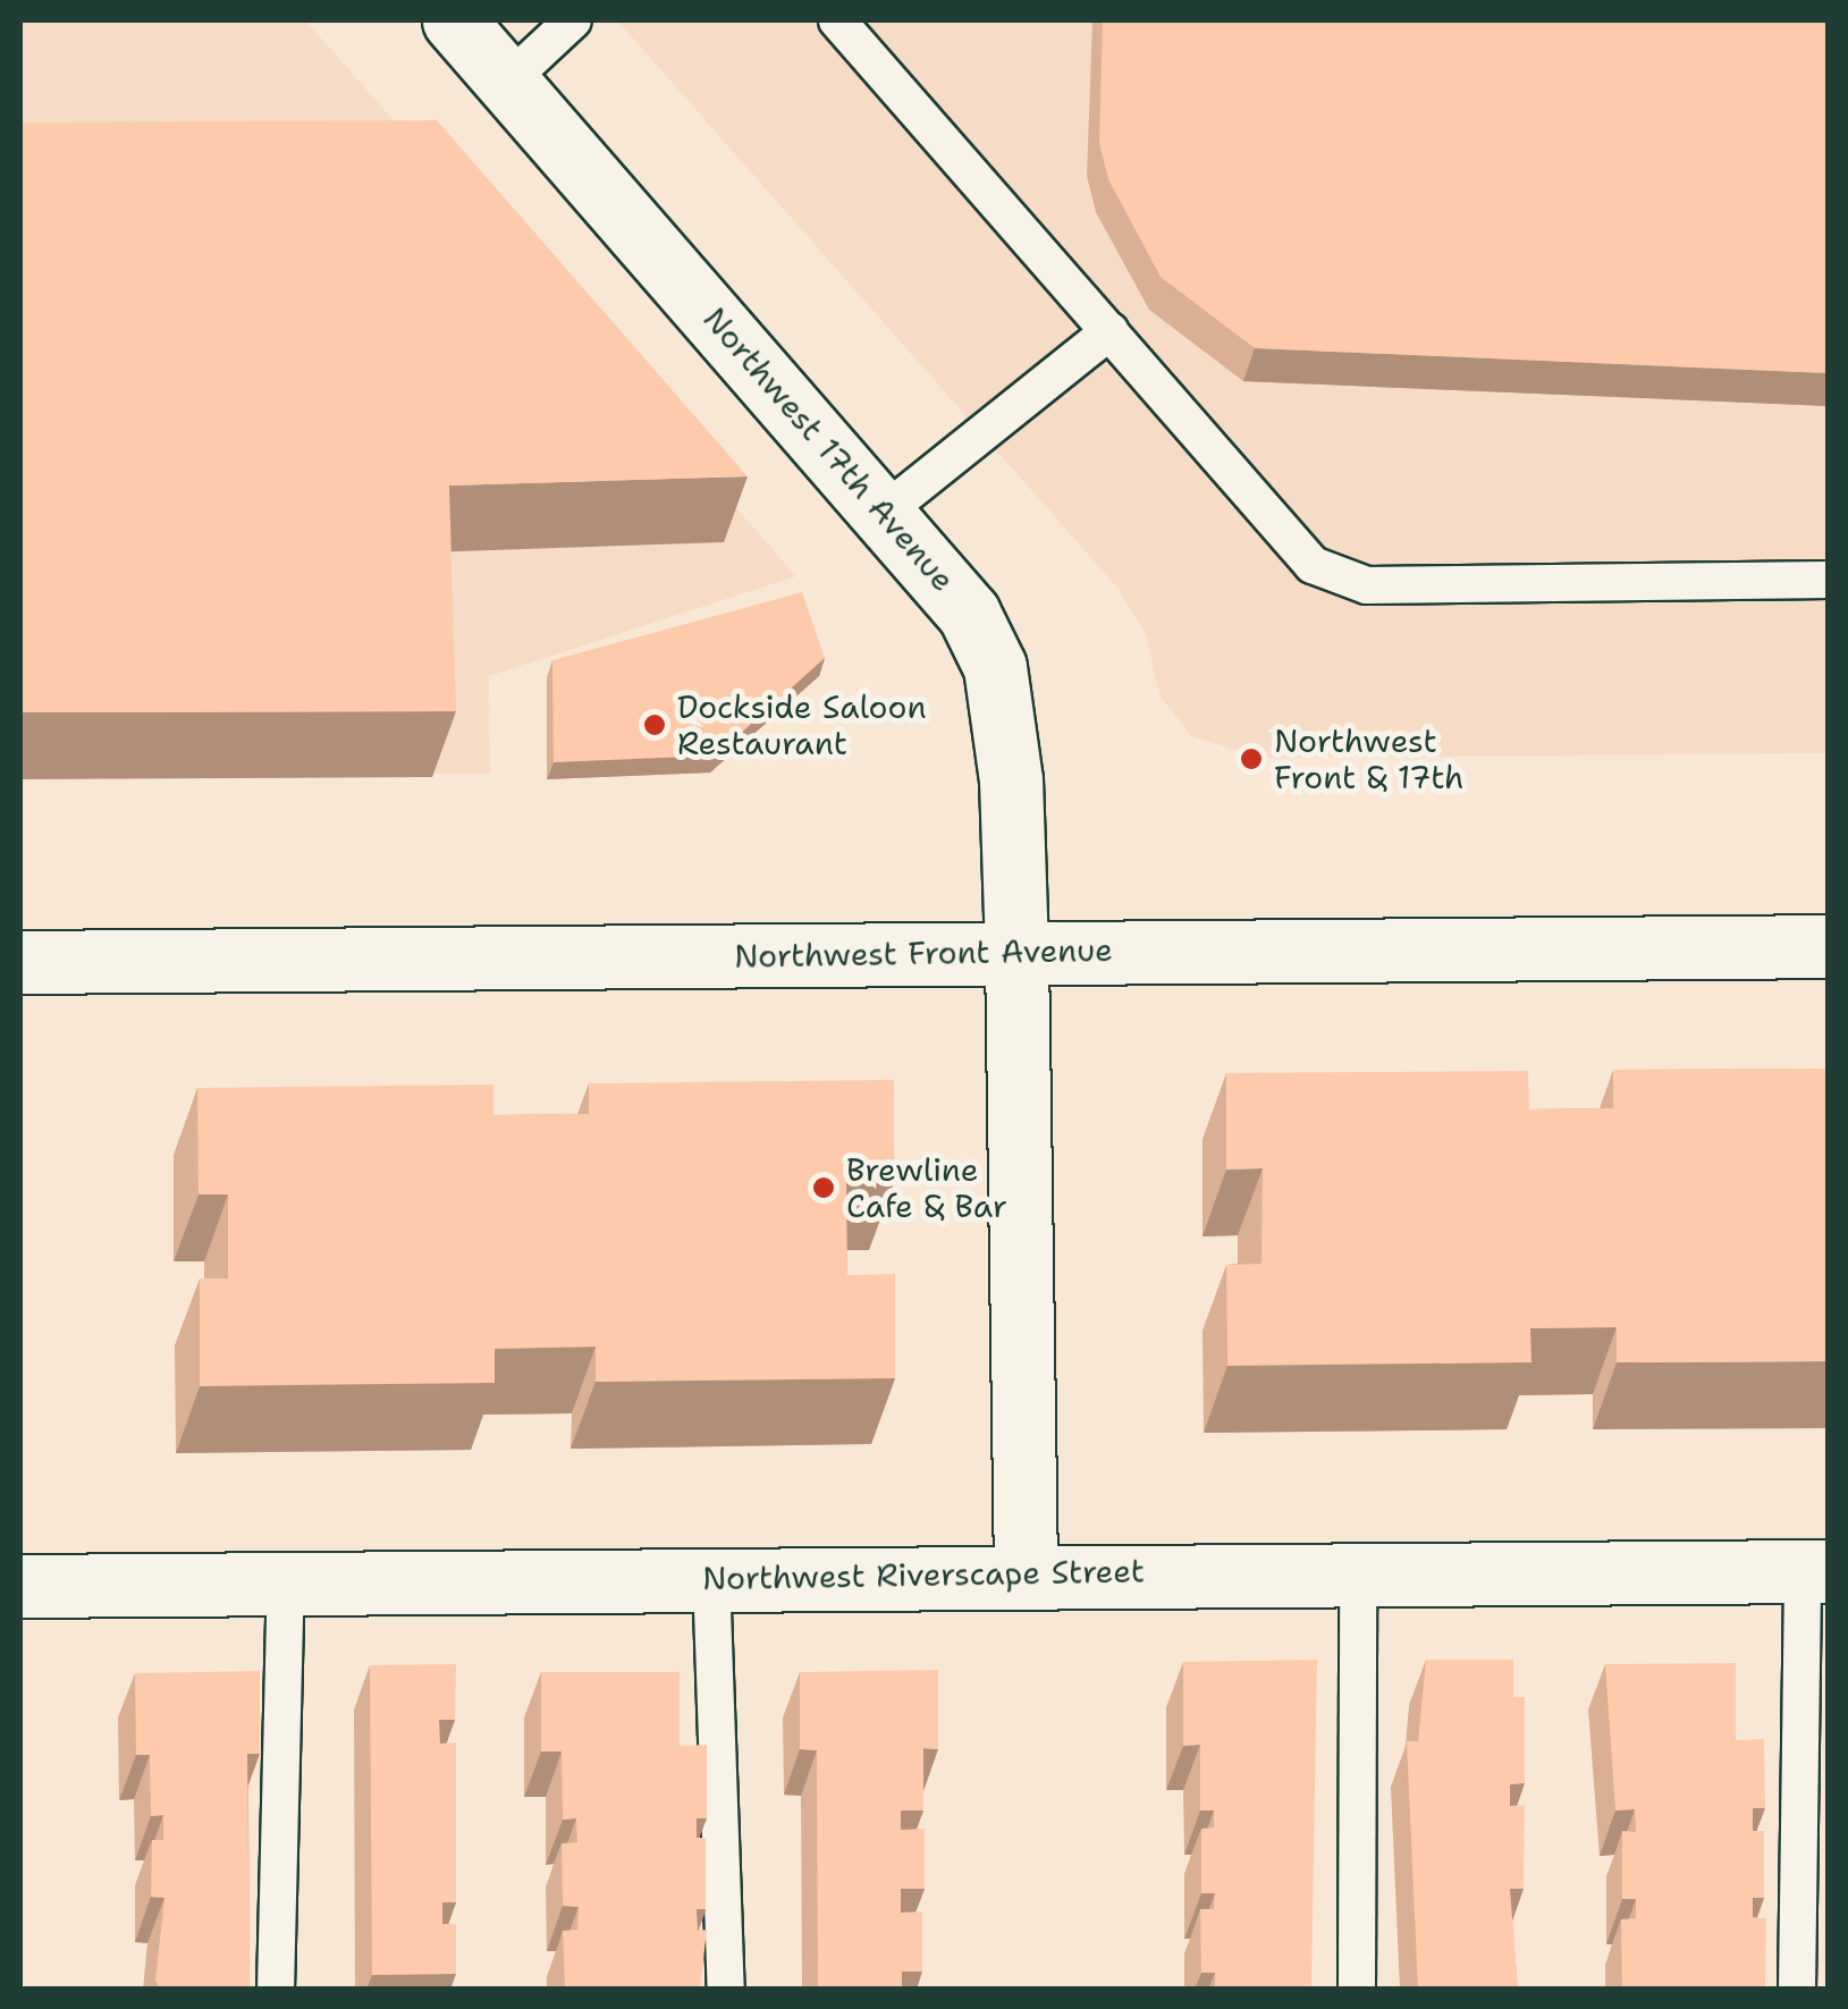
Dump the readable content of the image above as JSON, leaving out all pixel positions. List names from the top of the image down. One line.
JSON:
{"streets":{"street":["Northwest 17th Avenue","Northwest Front Avenue","Northwest Riverscape Street"]},"crossings":[["Northwest 17th Avenue","Northwest Front Avenue"],["Northwest 17th Avenue","Northwest Riverscape Street"]],"places":["Dockside Saloon Restaurant","Northwest Front & 17th","Brewline Cafe & Bar"]}
